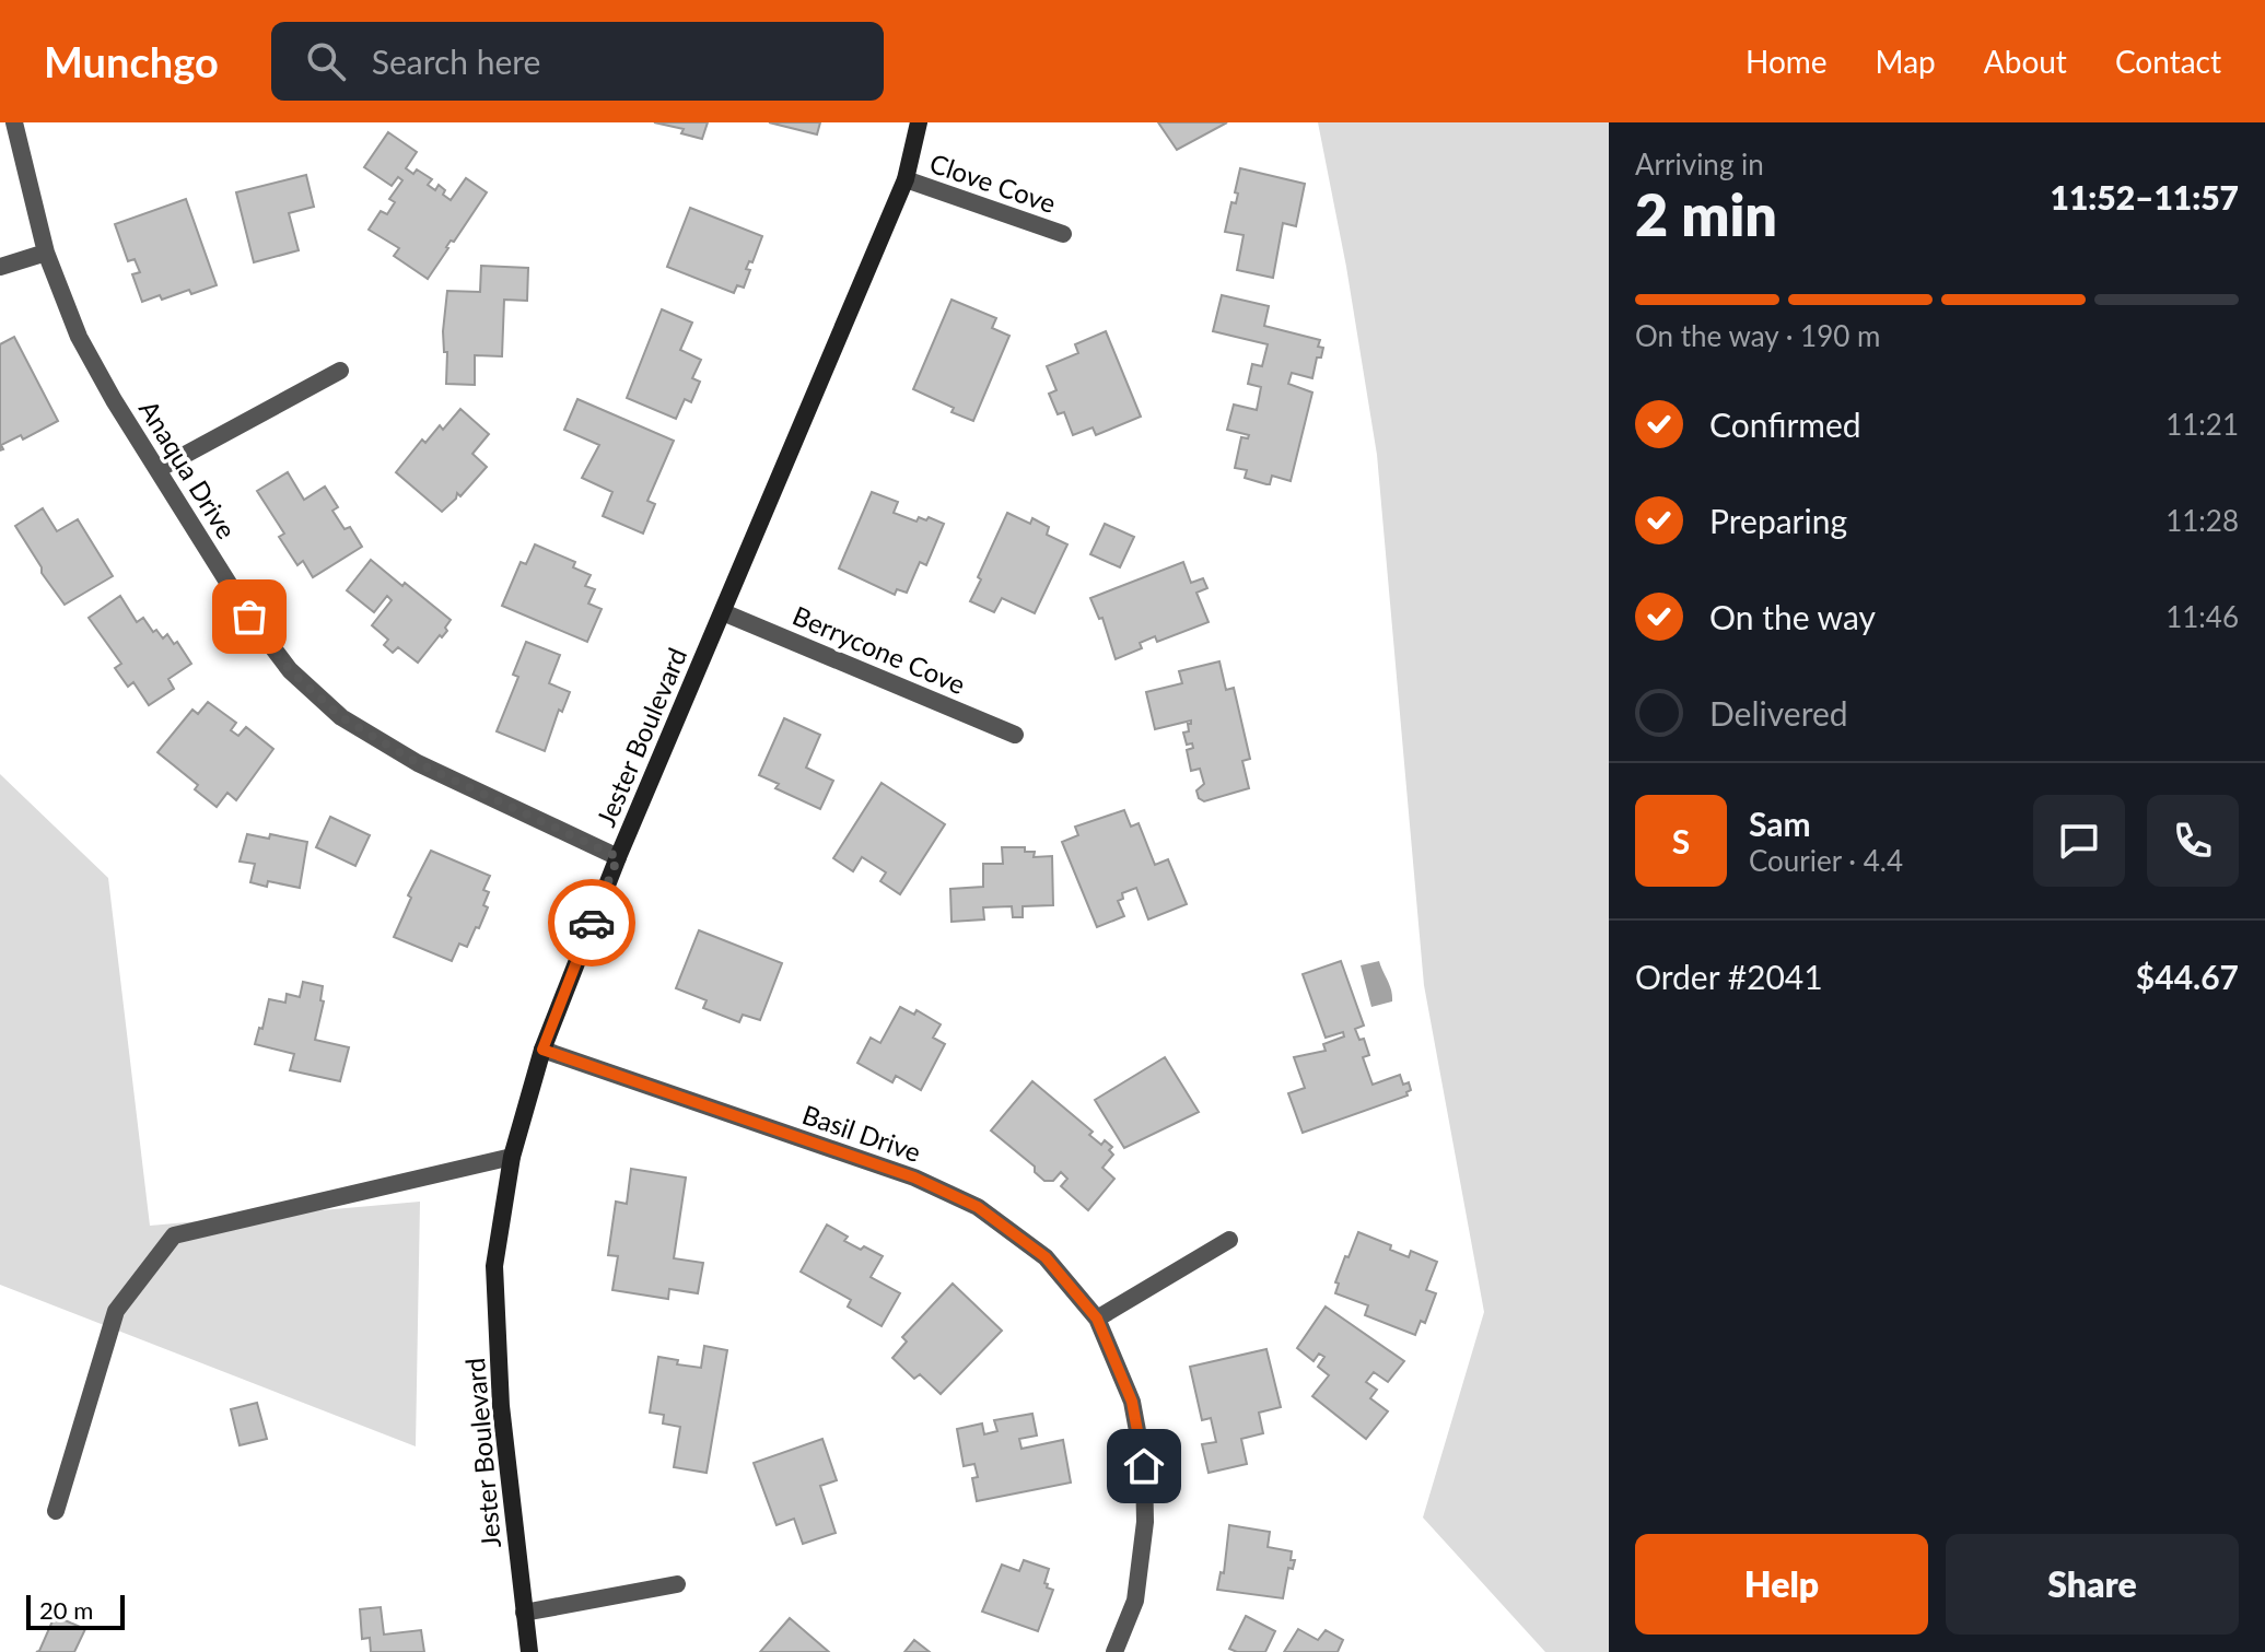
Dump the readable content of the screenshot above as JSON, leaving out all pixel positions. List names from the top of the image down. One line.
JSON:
{"streets":{"street":["Clove Cove","Anaqua Drive","Berrycone Cove","Jester Boulevard","Basil Drive"]},"crossings":[["Clove Cove","Jester Boulevard"],["Anaqua Drive","Jester Boulevard"],["Berrycone Cove","Jester Boulevard"],["Jester Boulevard","Basil Drive"]],"scale_bar":"20 m","page":{"header":"Munchgo","search":"Search here","nav":["Home","Map","About","Contact"],"heading":["2 min","Arriving in","11:52–11:57"],"panel":["Sam","Courier · 4.4","Order #2041","$44.67"],"bar":"On the way · 190 m","list":[["Confirmed","11:21"],["Preparing","11:28"],["On the way","11:46"],"Delivered"],"round":"S","buttons":["Help","Share"],"scale":"20 m"}}
